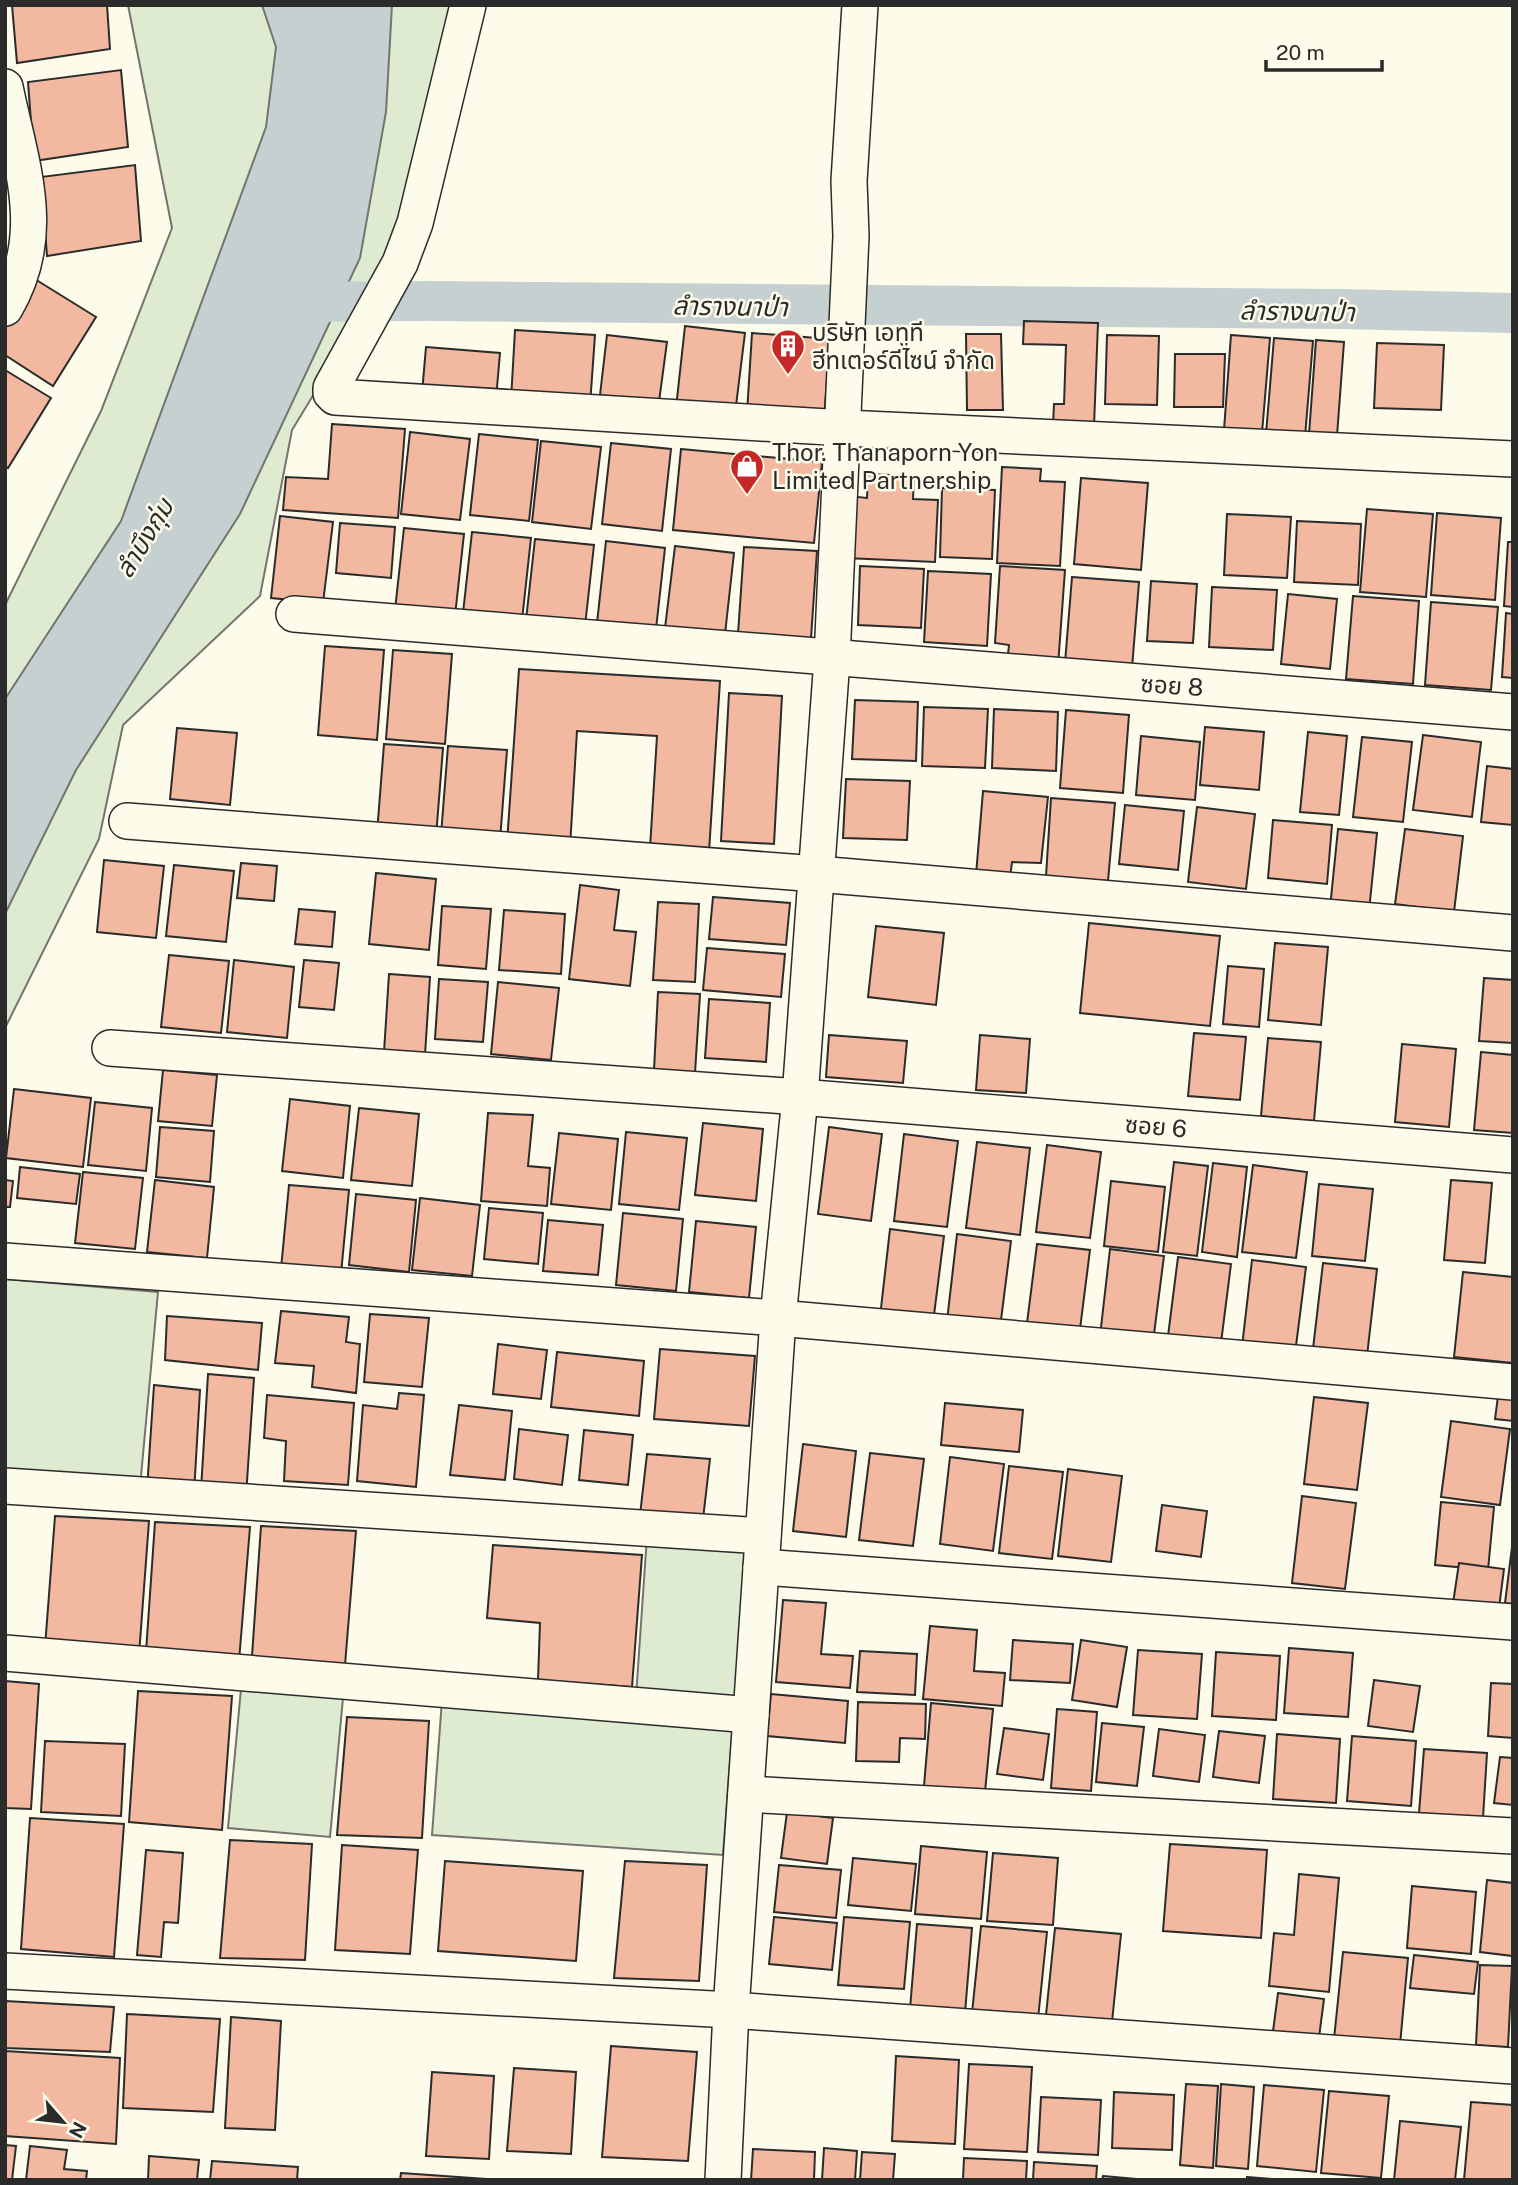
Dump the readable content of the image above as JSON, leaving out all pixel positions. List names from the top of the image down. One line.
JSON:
{"streets":{"street":["ซอย 8","ซอย 6"]},"water":["ลำรางนาป่า","ลำบึงกุ่ม"],"places":{"building":["บริษัท เอทูที ฮีทเตอร์ดีไซน์ จำกัด"],"shop":["Thor. Thanaporn Yon Limited Partnership"]},"scale_bar":"20 m","north":"bottom right"}
